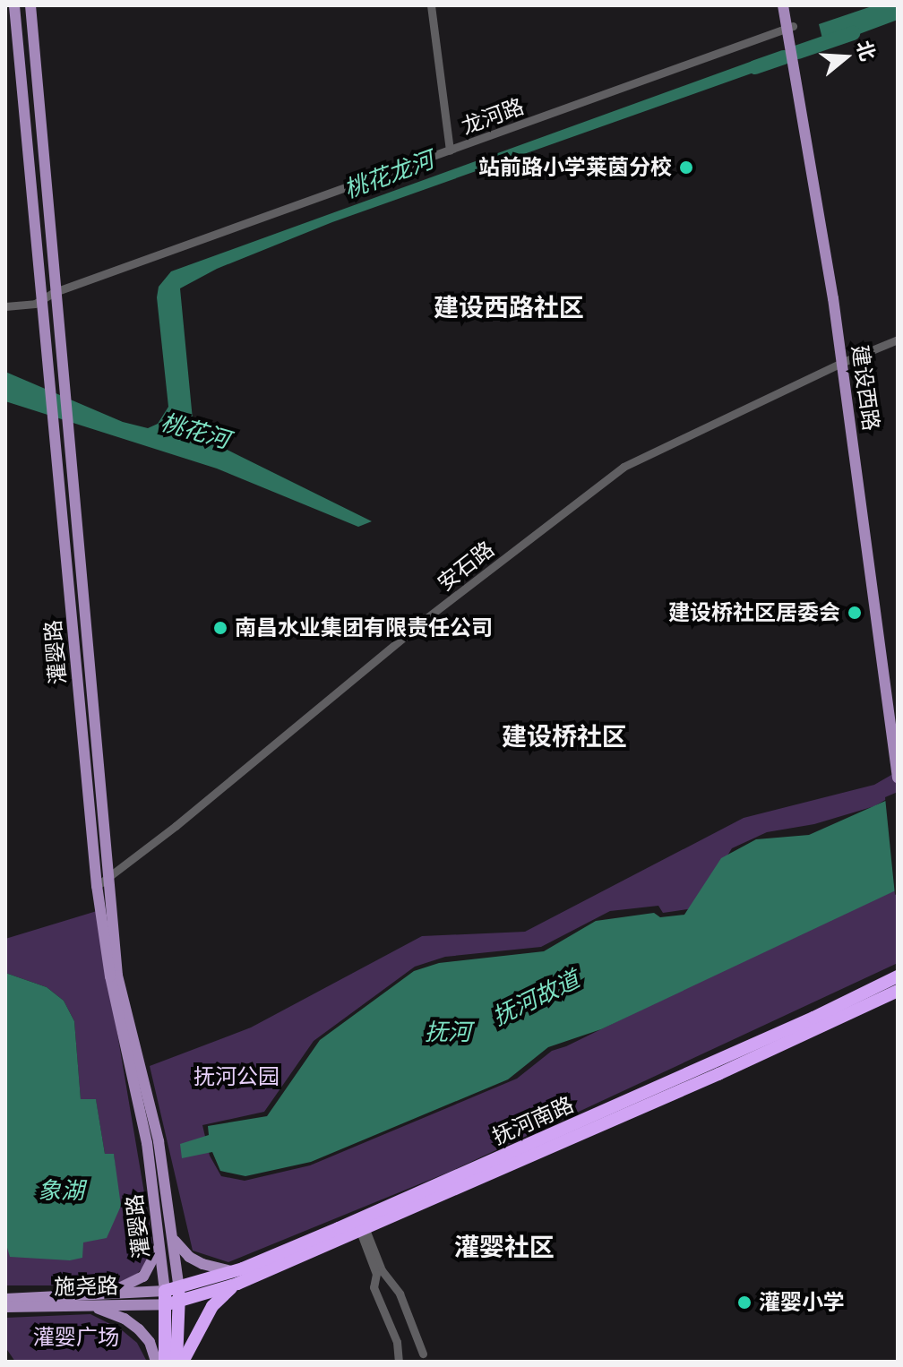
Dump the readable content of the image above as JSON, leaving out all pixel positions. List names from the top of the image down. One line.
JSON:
{"streets":{"highway":["抚河南路"],"main road":["建设西路","灌婴路","施尧路"],"street":["龙河路","安石路"]},"crossings":[["龙河路","建设西路"],["龙河路","灌婴路"],["建设西路","安石路"],["安石路","灌婴路"],["灌婴路","抚河南路"],["灌婴路","施尧路"],["抚河南路","施尧路"]],"districts":["建设西路社区","建设桥社区","灌婴社区"],"water":["桃花龙河","桃花河","抚河故道","抚河","象湖"],"parks":["抚河公园","灌婴广场"],"places":["站前路小学莱茵分校","建设桥社区居委会","南昌水业集团有限责任公司","灌婴小学"],"north":"right"}
